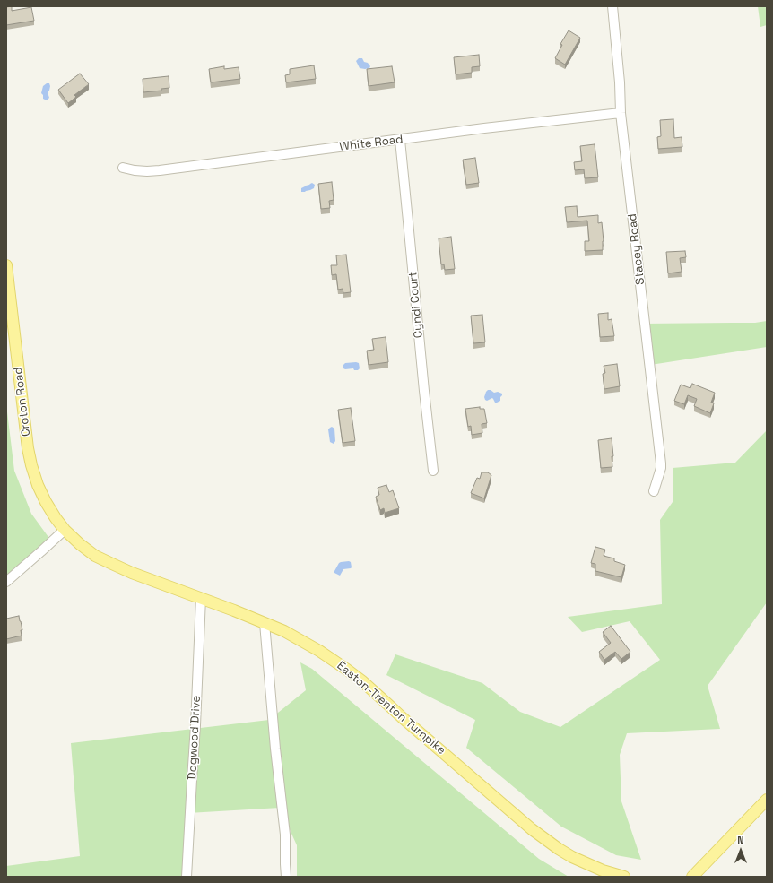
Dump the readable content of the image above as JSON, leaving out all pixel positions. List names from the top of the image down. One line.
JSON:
{"streets":{"main road":["Croton Road","Easton-Trenton Turnpike"],"street":["White Road","Stacey Road","Cyndi Court","Dogwood Drive"]},"crossings":[["White Road","Stacey Road"],["White Road","Cyndi Court"],["Croton Road","Easton-Trenton Turnpike"],["Easton-Trenton Turnpike","Dogwood Drive"]],"north":"top"}
